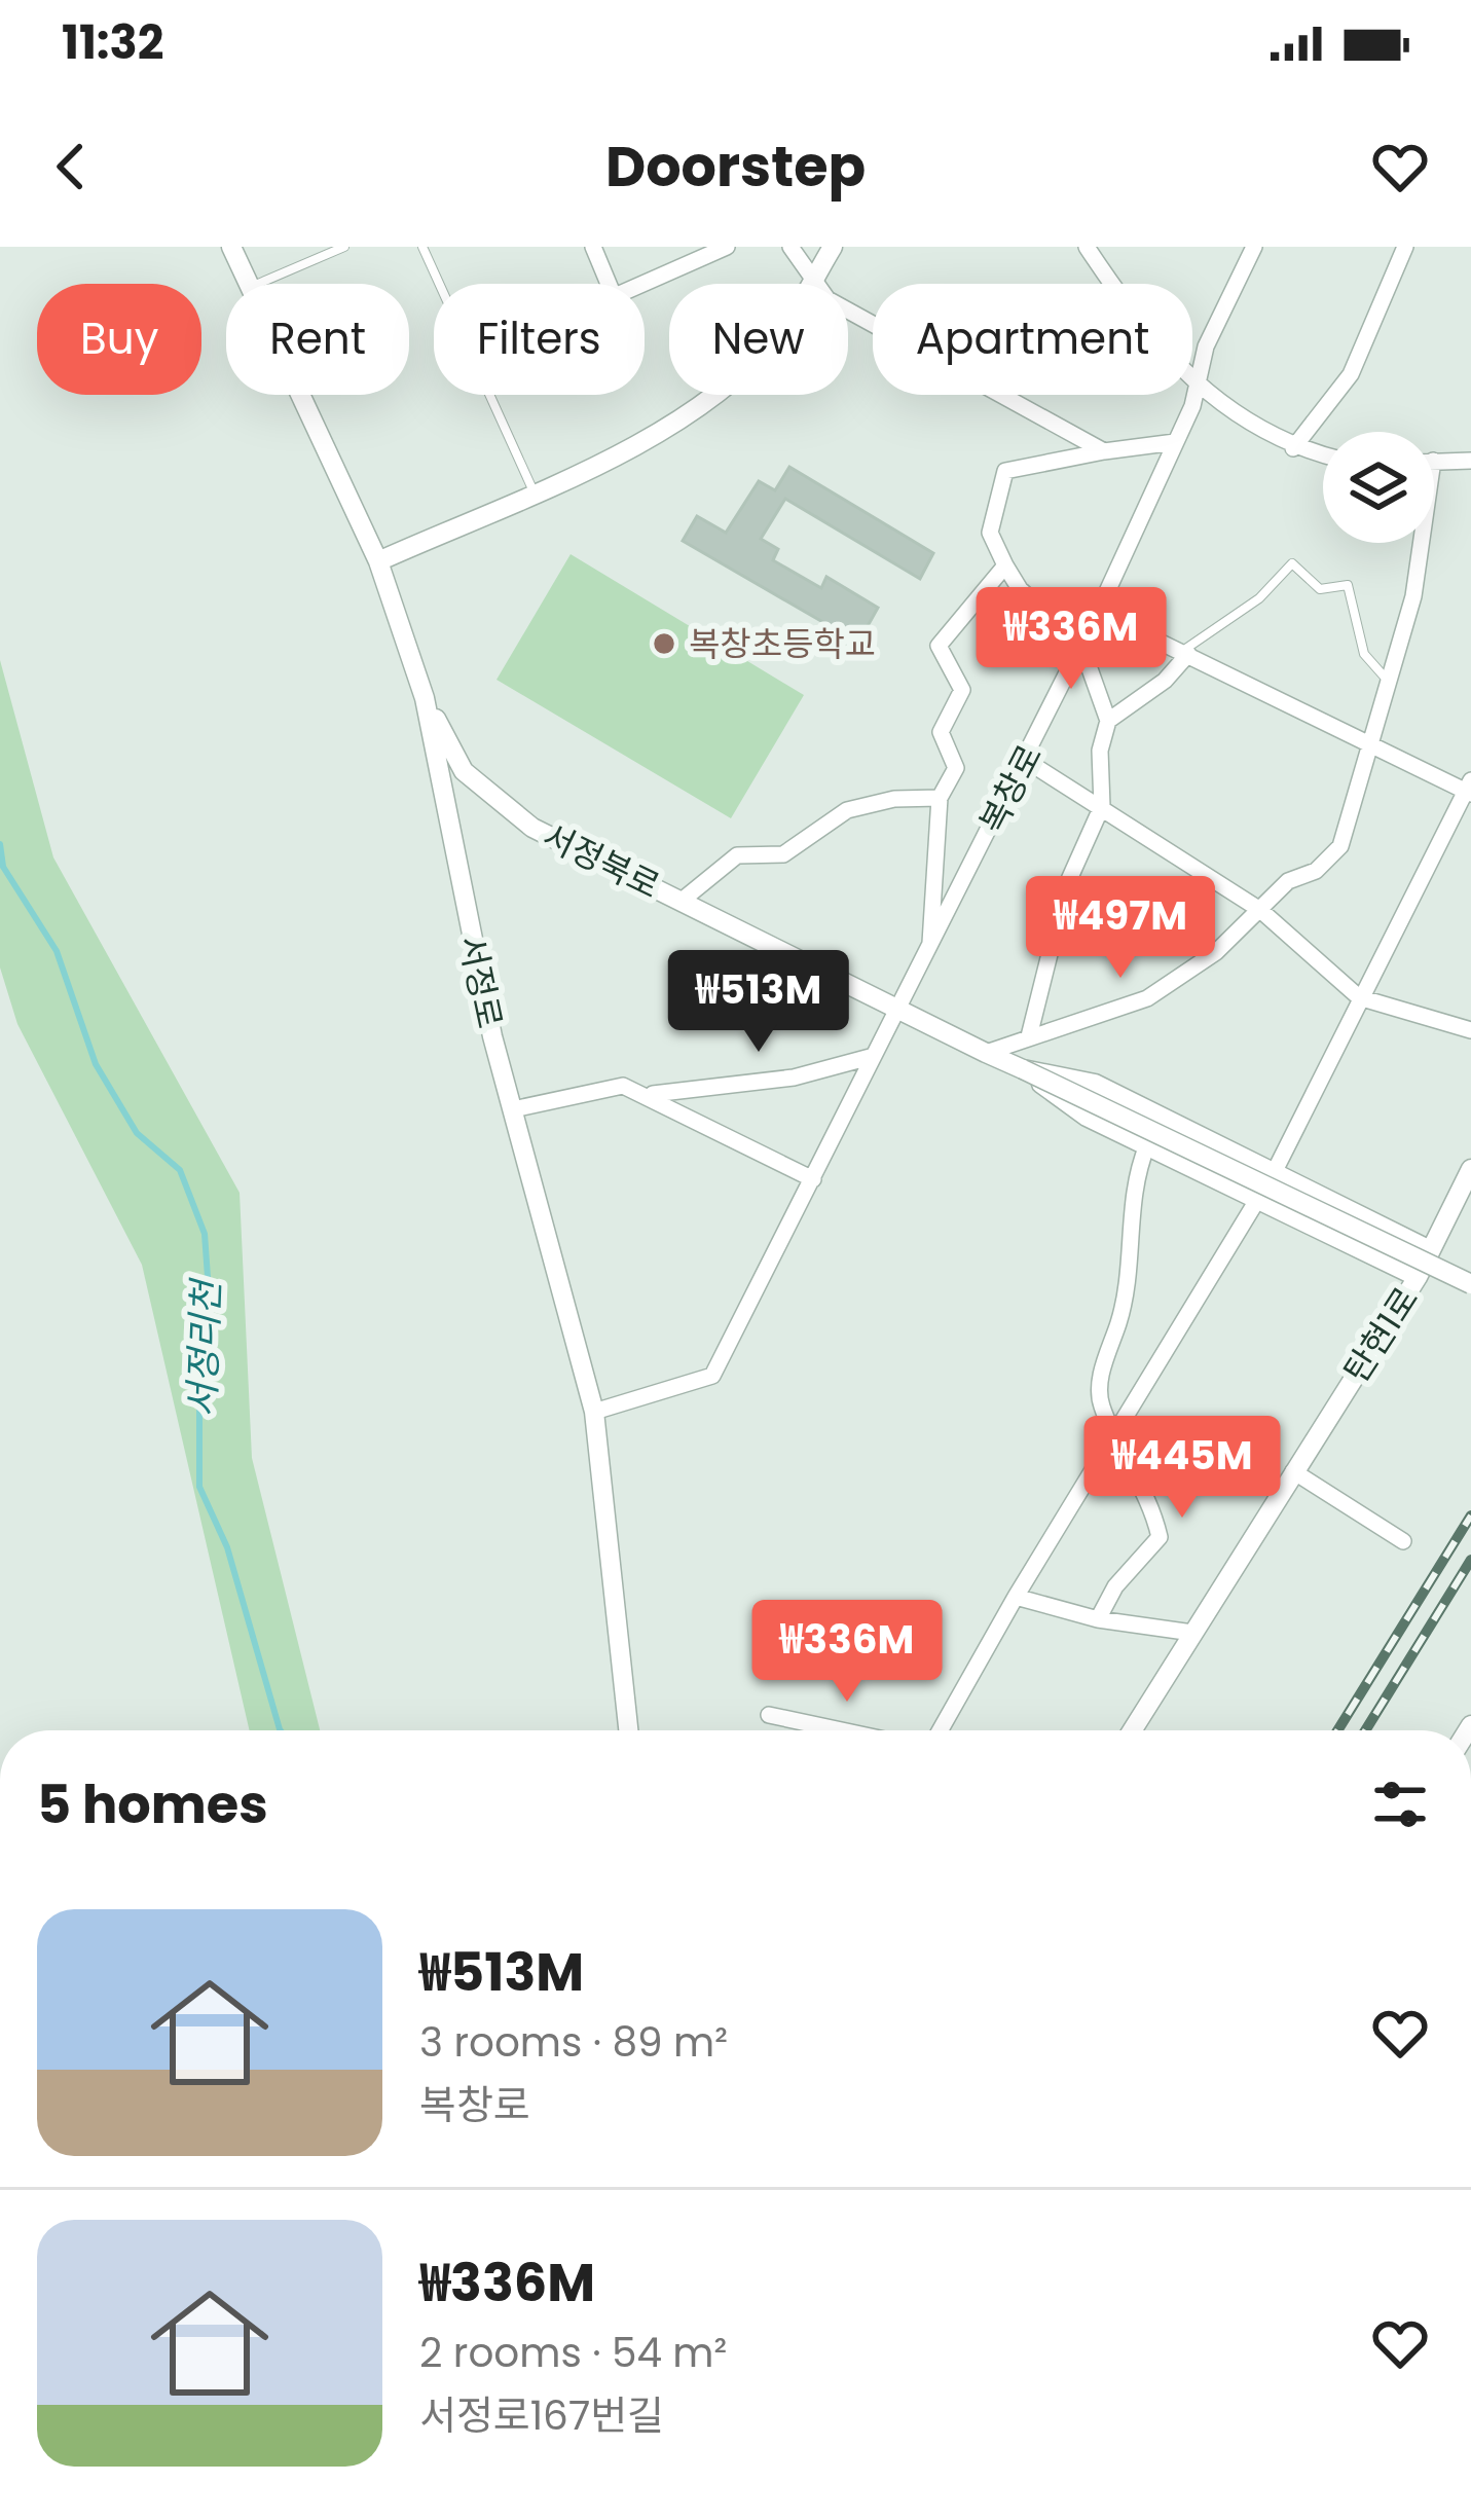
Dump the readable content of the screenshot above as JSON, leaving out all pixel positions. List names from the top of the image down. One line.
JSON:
{"streets":{"street":["복창로","서정북로","서정로","탄현1로"]},"crossings":[["복창로","서정북로"],["복창로","서정로"],["서정북로","서정로"]],"water":["서정리천"],"places":["복창초등학교"],"page":{"status":"11:32","header":"Doorstep","chip":["Buy","Rent","Filters","New","Apartment"],"price":["₩336M","₩497M","₩513M","₩445M","₩336M"],"heading":"5 homes","list":[{"name":"₩513M","note":"3 rooms · 89 m² · 복창로"},{"name":"₩336M","note":"2 rooms · 54 m² · 서정로167번길"}]}}
